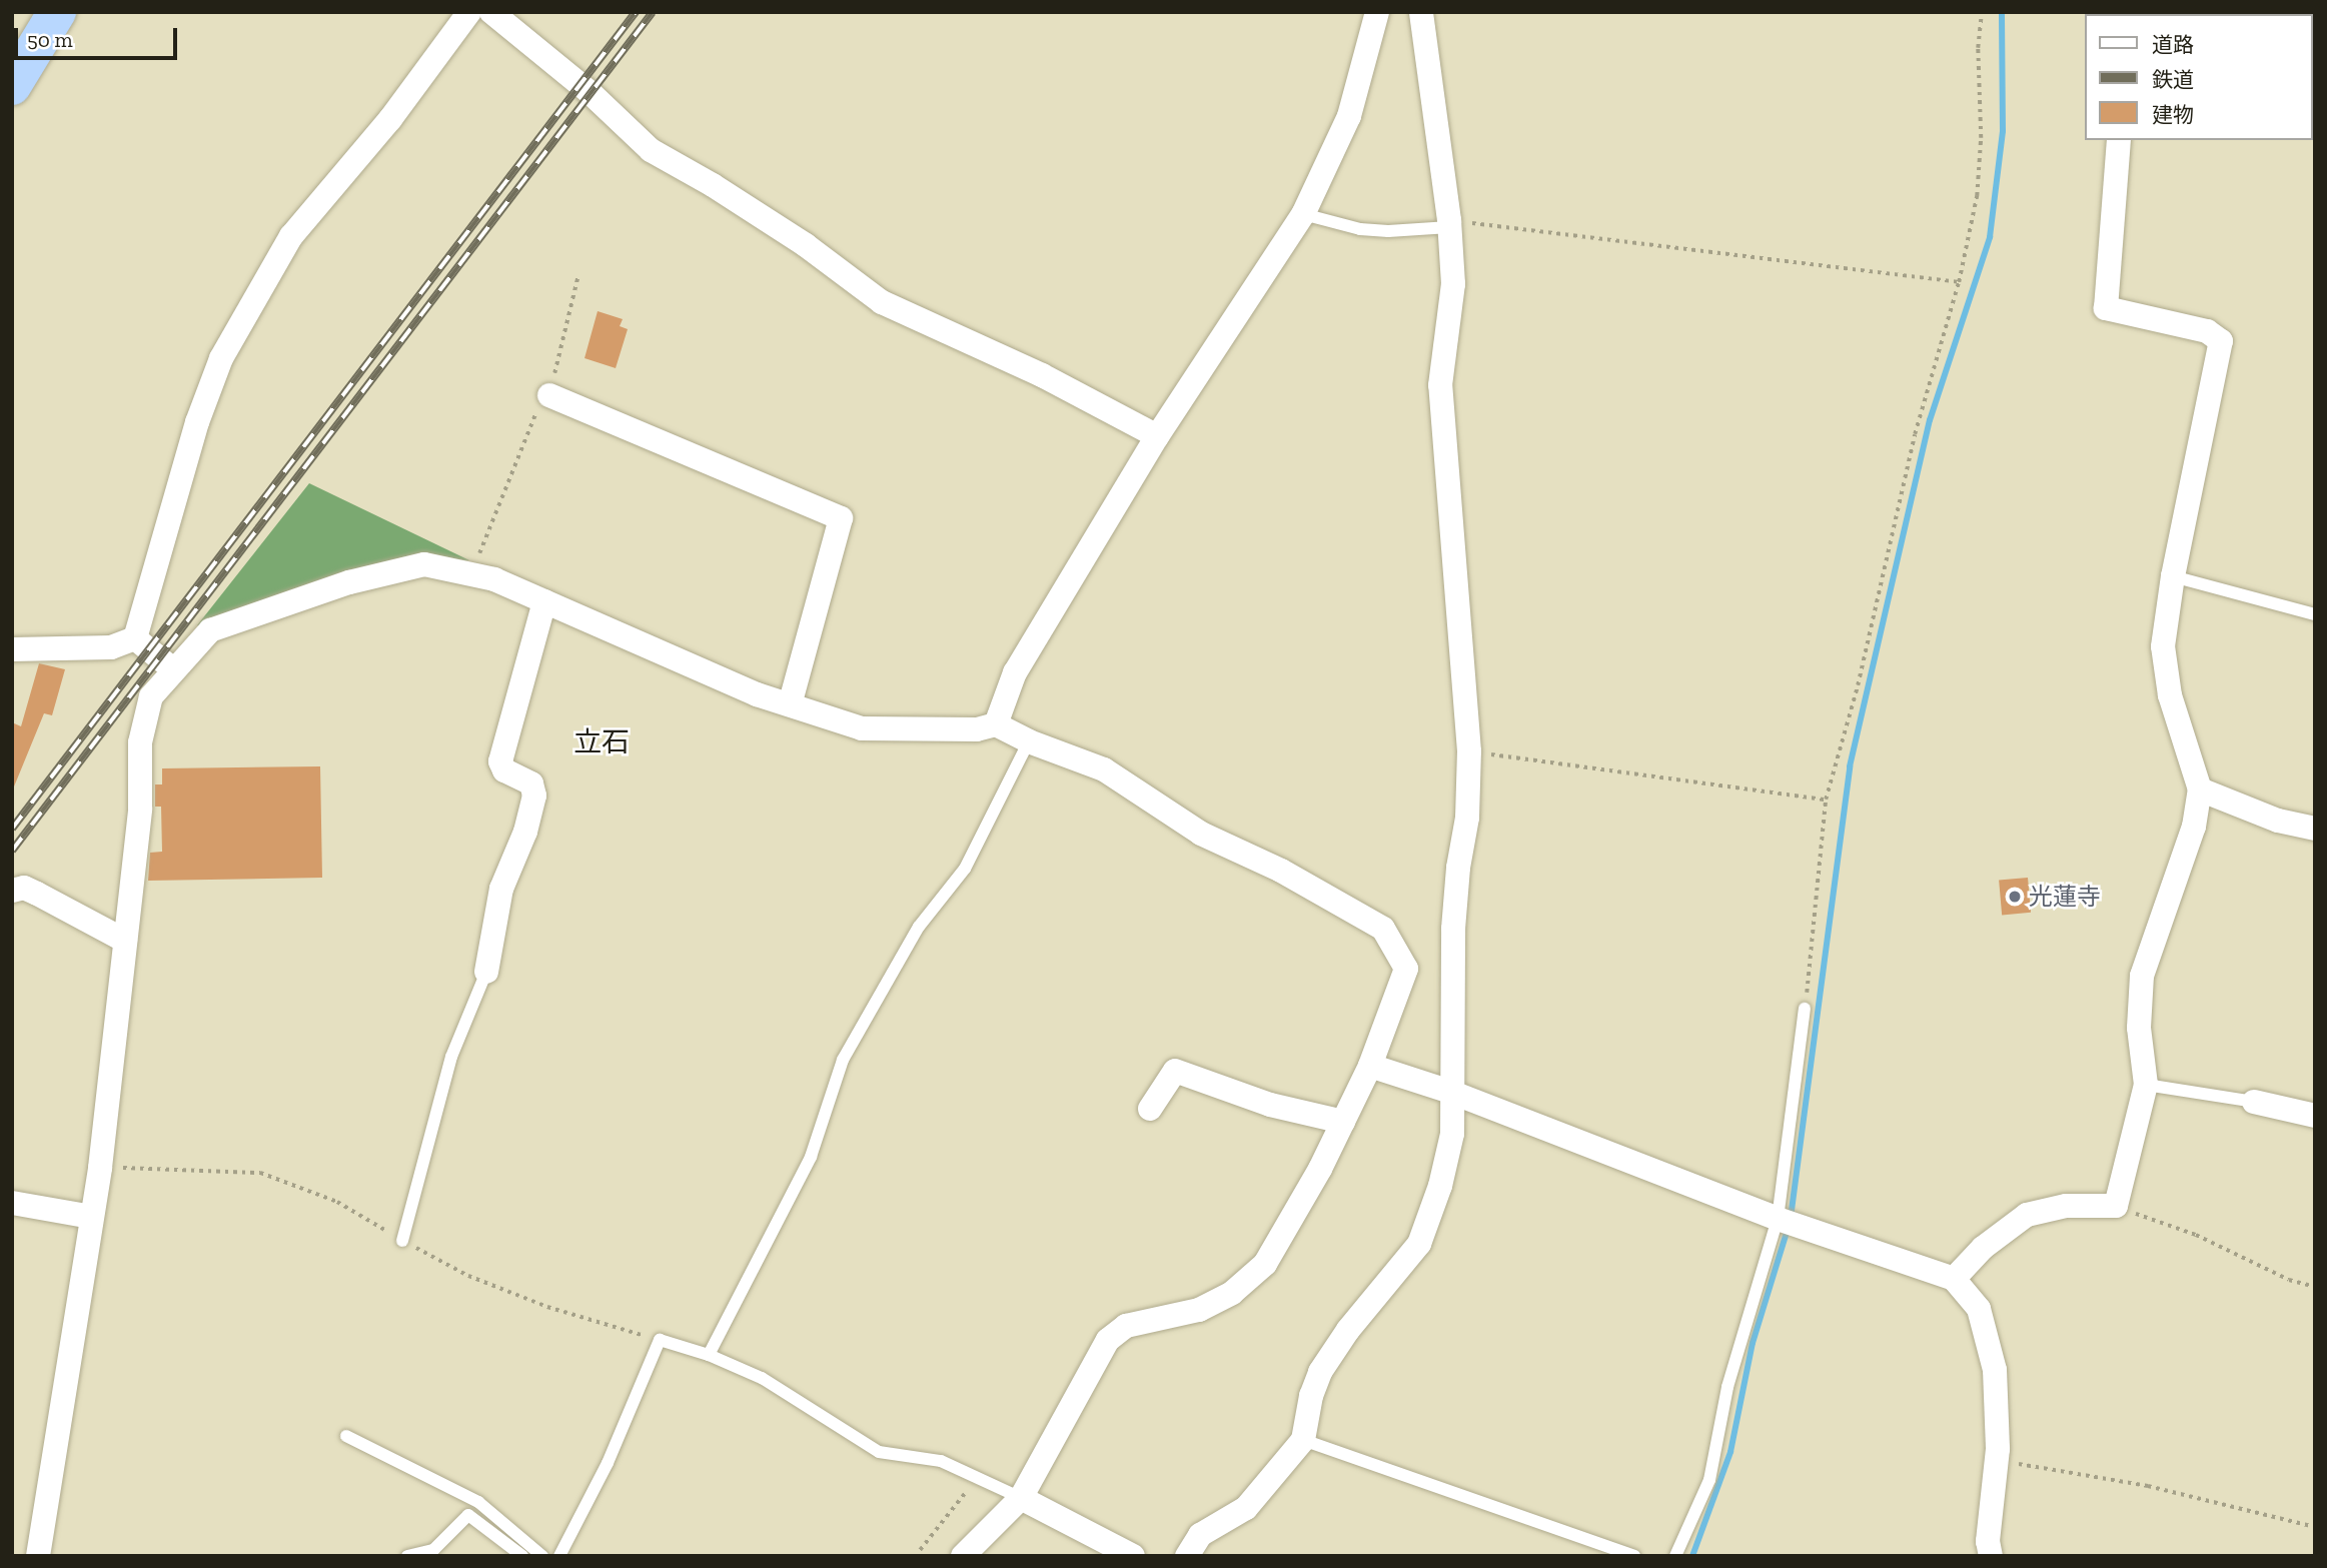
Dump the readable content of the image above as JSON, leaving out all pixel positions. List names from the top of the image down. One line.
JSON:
{"districts":["立石"],"places":["光蓮寺"],"legend":["道路","鉄道","建物"],"scale_bar":"50 m"}
